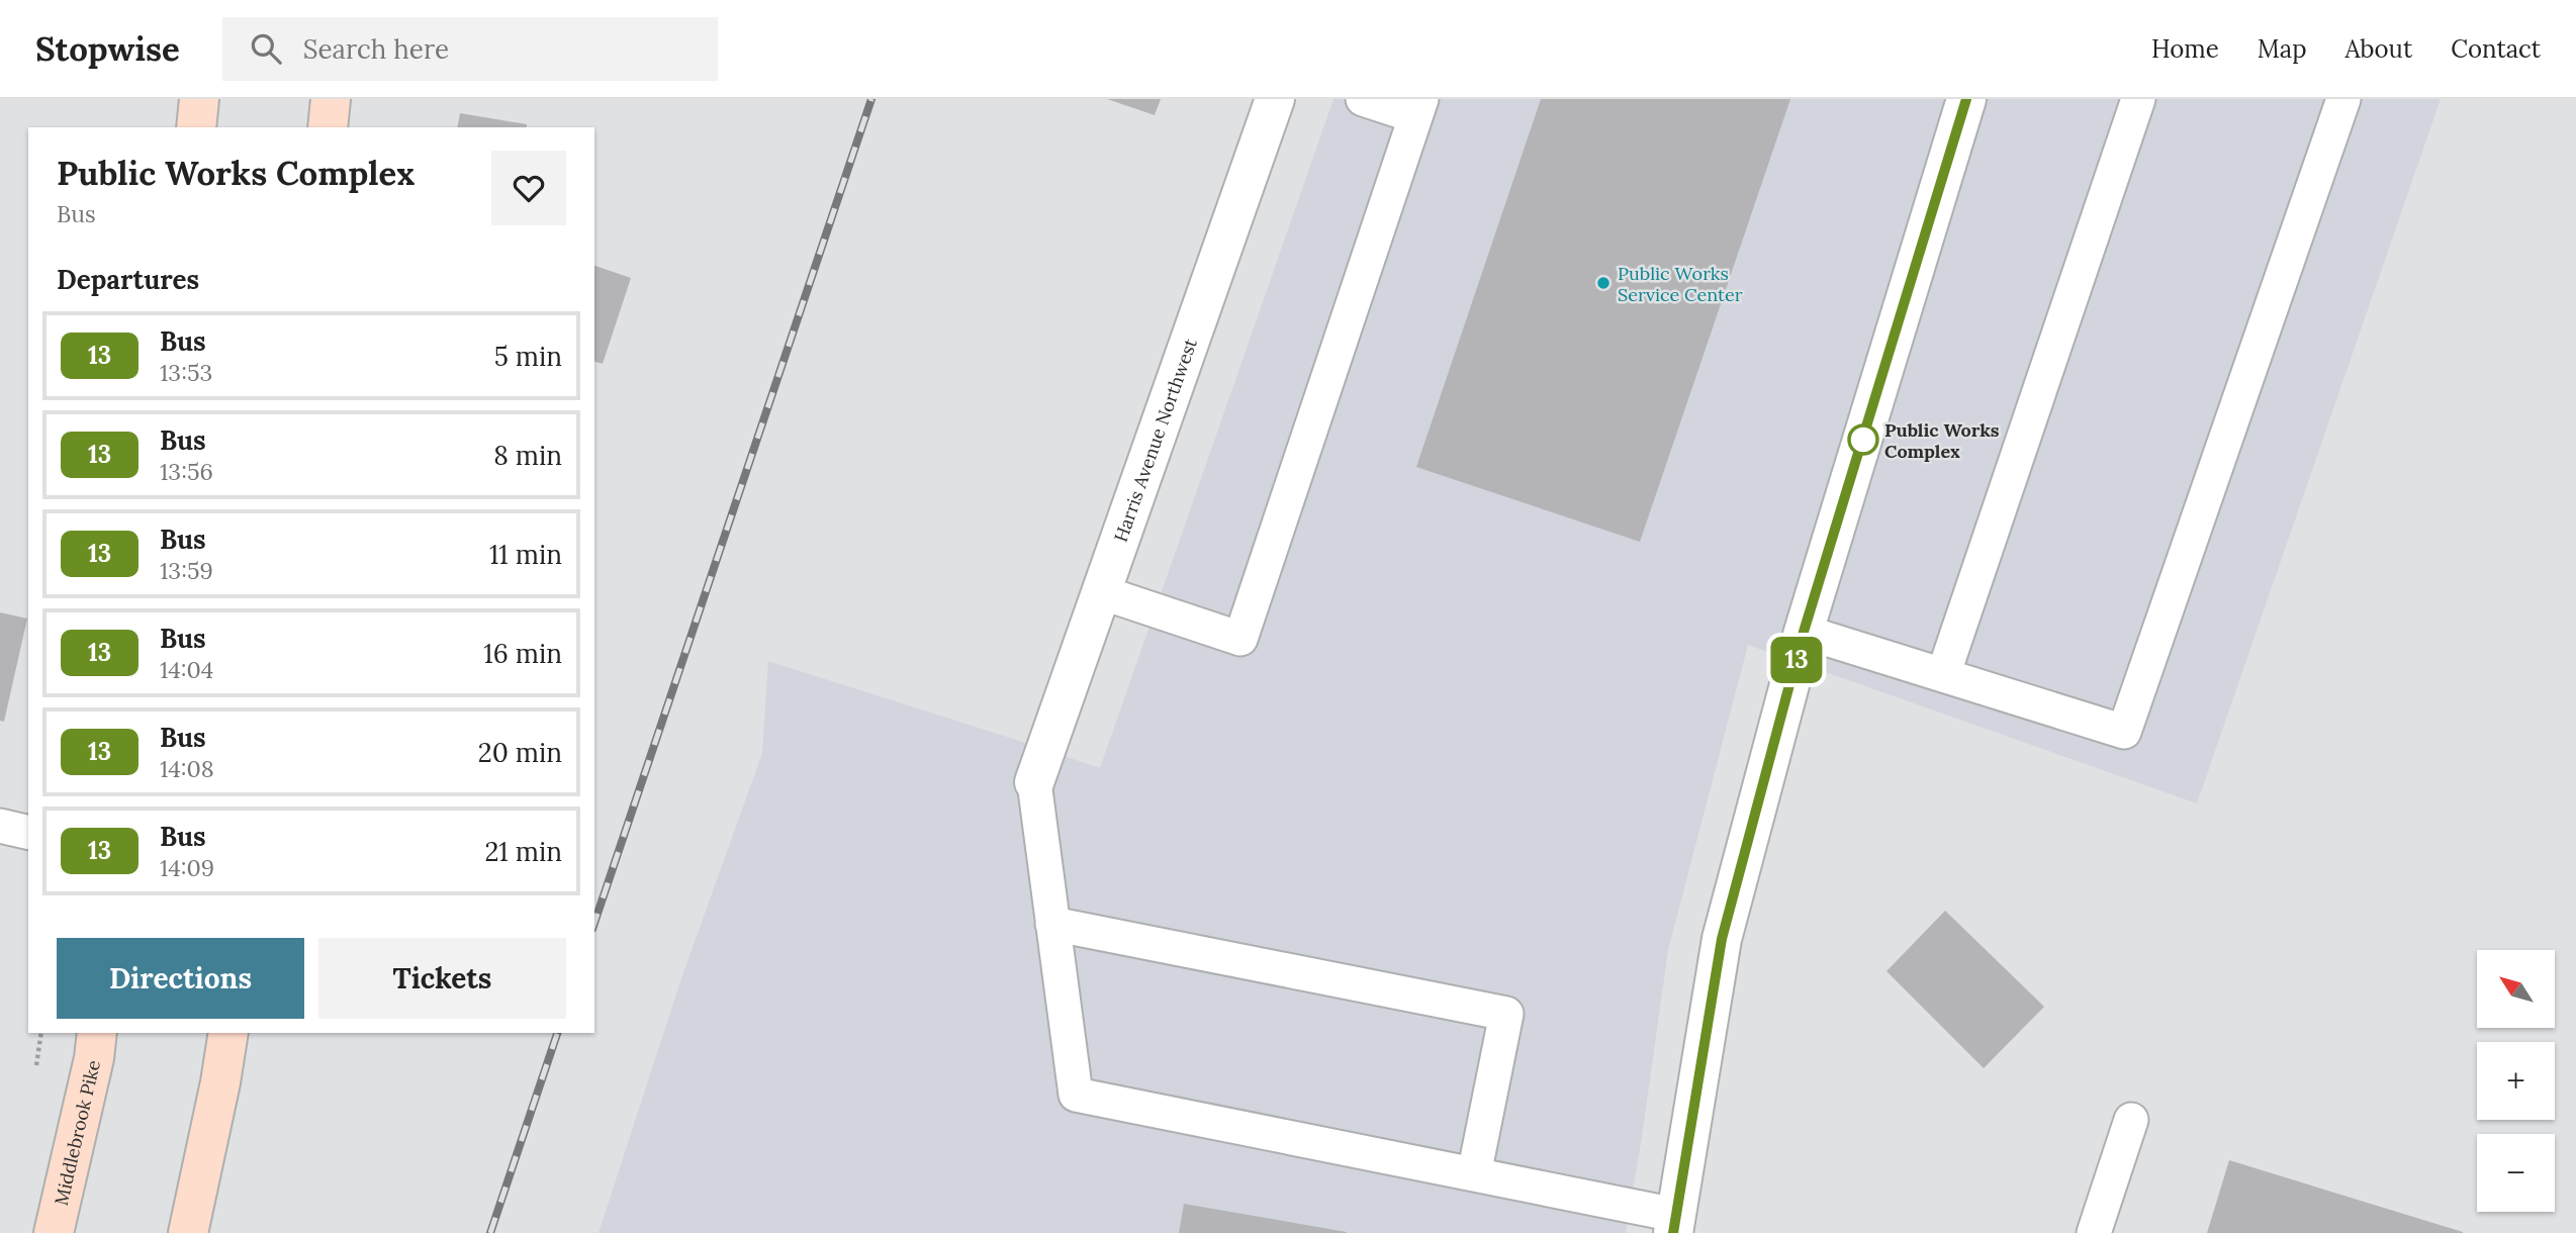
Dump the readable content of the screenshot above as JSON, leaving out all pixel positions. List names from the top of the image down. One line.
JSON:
{"streets":{"main road":["Middlebrook Pike"],"street":["Harris Avenue Northwest"]},"places":["Public Works Service Center","Public Works Complex"],"lines":["bus line 13"],"north":"top left","page":{"header":"Stopwise","search":"Search here","nav":["Home","Map","About","Contact"],"on_map":"13","heading":[["Public Works Complex","Bus"],"Departures"],"list":[{"mark":"13","name":"Bus","note":"13:53","value":"5 min"},{"mark":"13","name":"Bus","note":"13:56","value":"8 min"},{"mark":"13","name":"Bus","note":"13:59","value":"11 min"},{"mark":"13","name":"Bus","note":"14:04","value":"16 min"},{"mark":"13","name":"Bus","note":"14:08","value":"20 min"},{"mark":"13","name":"Bus","note":"14:09","value":"21 min"}],"buttons":["Directions","Tickets"],"map_buttons":["+","−"]}}
